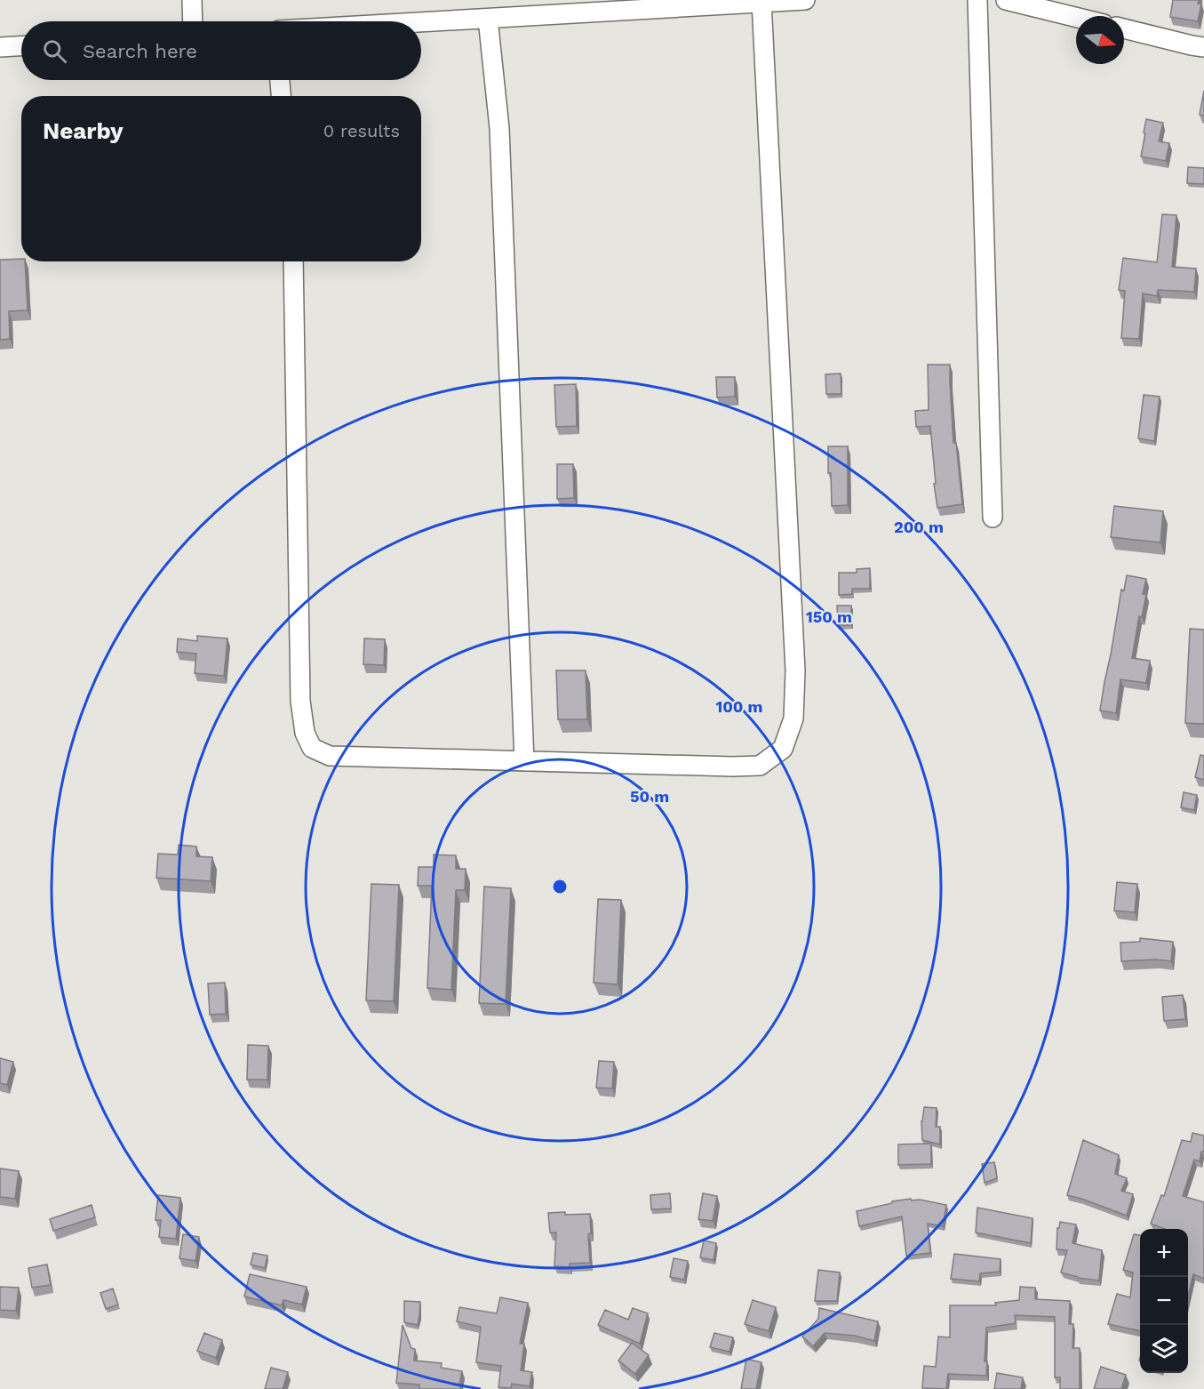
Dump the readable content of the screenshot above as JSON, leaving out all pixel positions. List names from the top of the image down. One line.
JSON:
{"north":"right","page":{"search":"Search here","heading":["Nearby","0 results"],"map_buttons":["+","−"]},"rings":["200 m","150 m","100 m","50 m"]}
